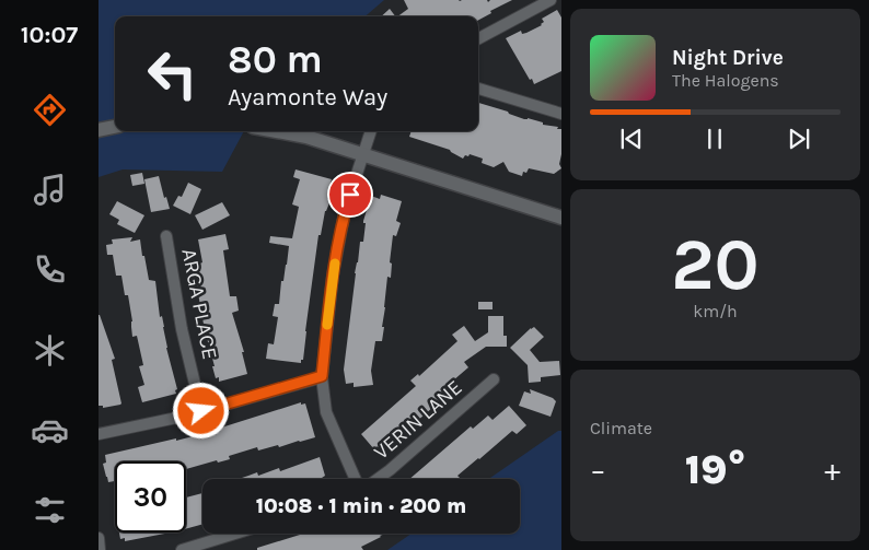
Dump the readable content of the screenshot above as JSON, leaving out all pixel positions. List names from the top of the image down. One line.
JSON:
{"streets":{"street":["ARGA PLACE","VERIN LANE"]},"page":{"tabs":"10:07","turn":["80 m","Ayamonte Way"],"song":["Night Drive","The Halogens"],"tile":[["20","km/h"],"Climate"],"heat":["−","19°","+"],"limit":"30","trip":"10:08 · 1 min · 200 m"}}
